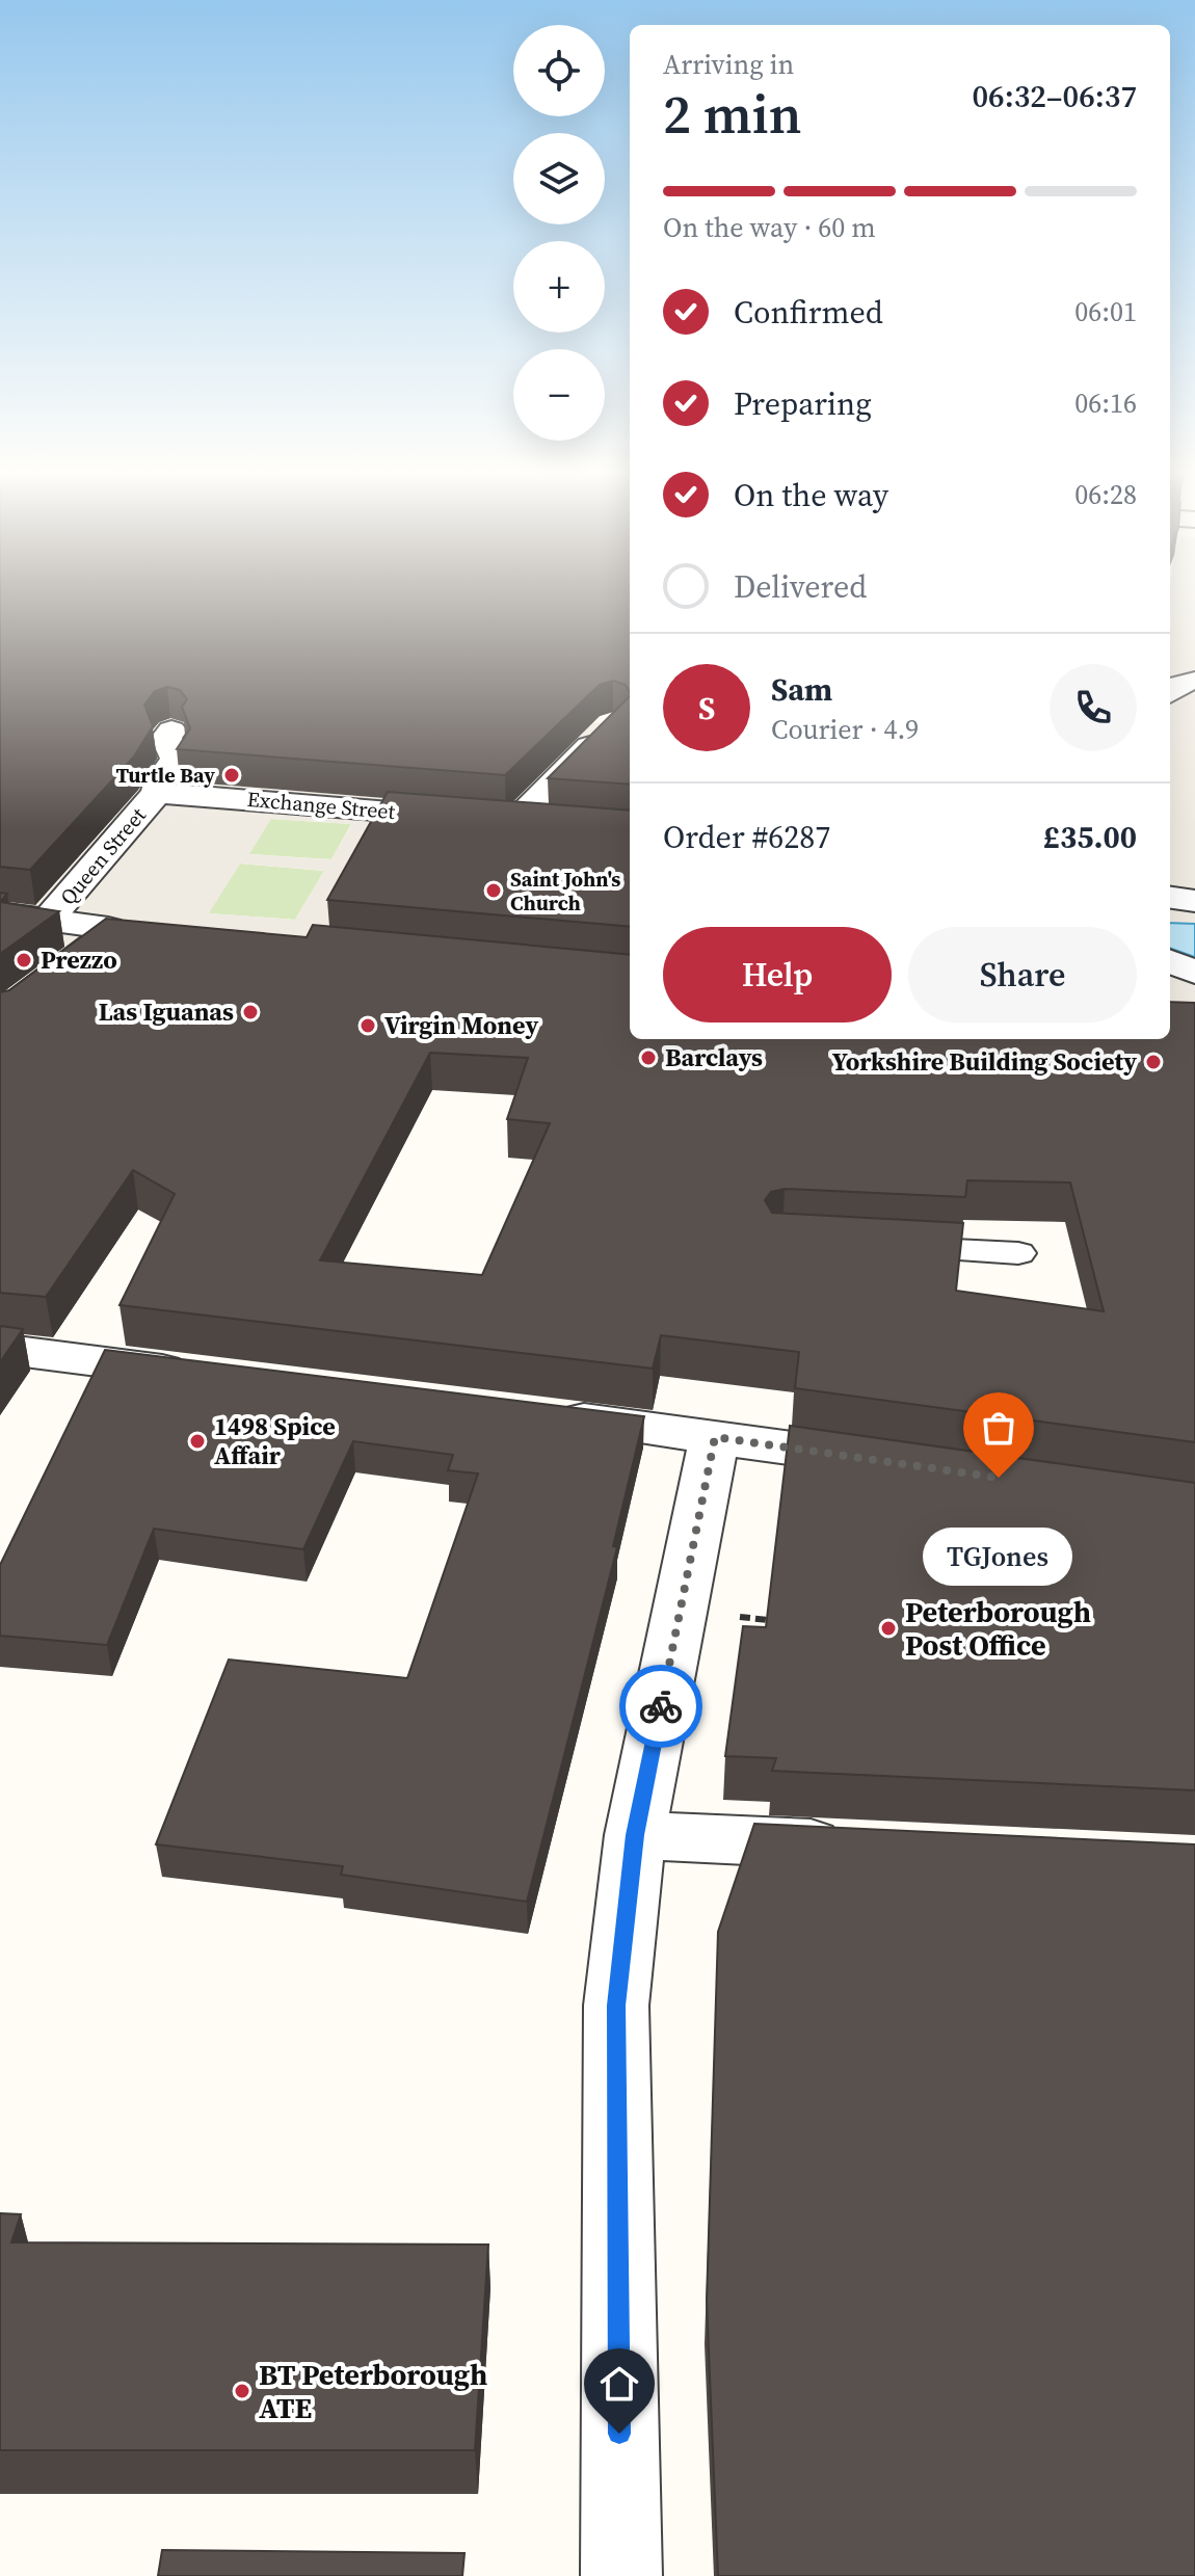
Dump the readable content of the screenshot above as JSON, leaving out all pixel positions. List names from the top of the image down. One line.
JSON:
{"streets":{"street":["Exchange Street","Queen Street"]},"crossings":[["Exchange Street","Queen Street"]],"places":["Turtle Bay","Saint John's Church","Prezzo","Las Iguanas","Virgin Money","Barclays","Yorkshire Building Society","1498 Spice Affair","TGJones","Peterborough Post Office","BT Peterborough ATE"],"page":{"map_buttons":["+","−"],"heading":["2 min","Arriving in","06:32–06:37"],"panel":["Sam","Courier · 4.9","Order #6287","£35.00"],"bar":"On the way · 60 m","list":[["Confirmed","06:01"],["Preparing","06:16"],["On the way","06:28"],"Delivered"],"round":"S","buttons":["Help","Share"],"bubble":"TGJones"}}
